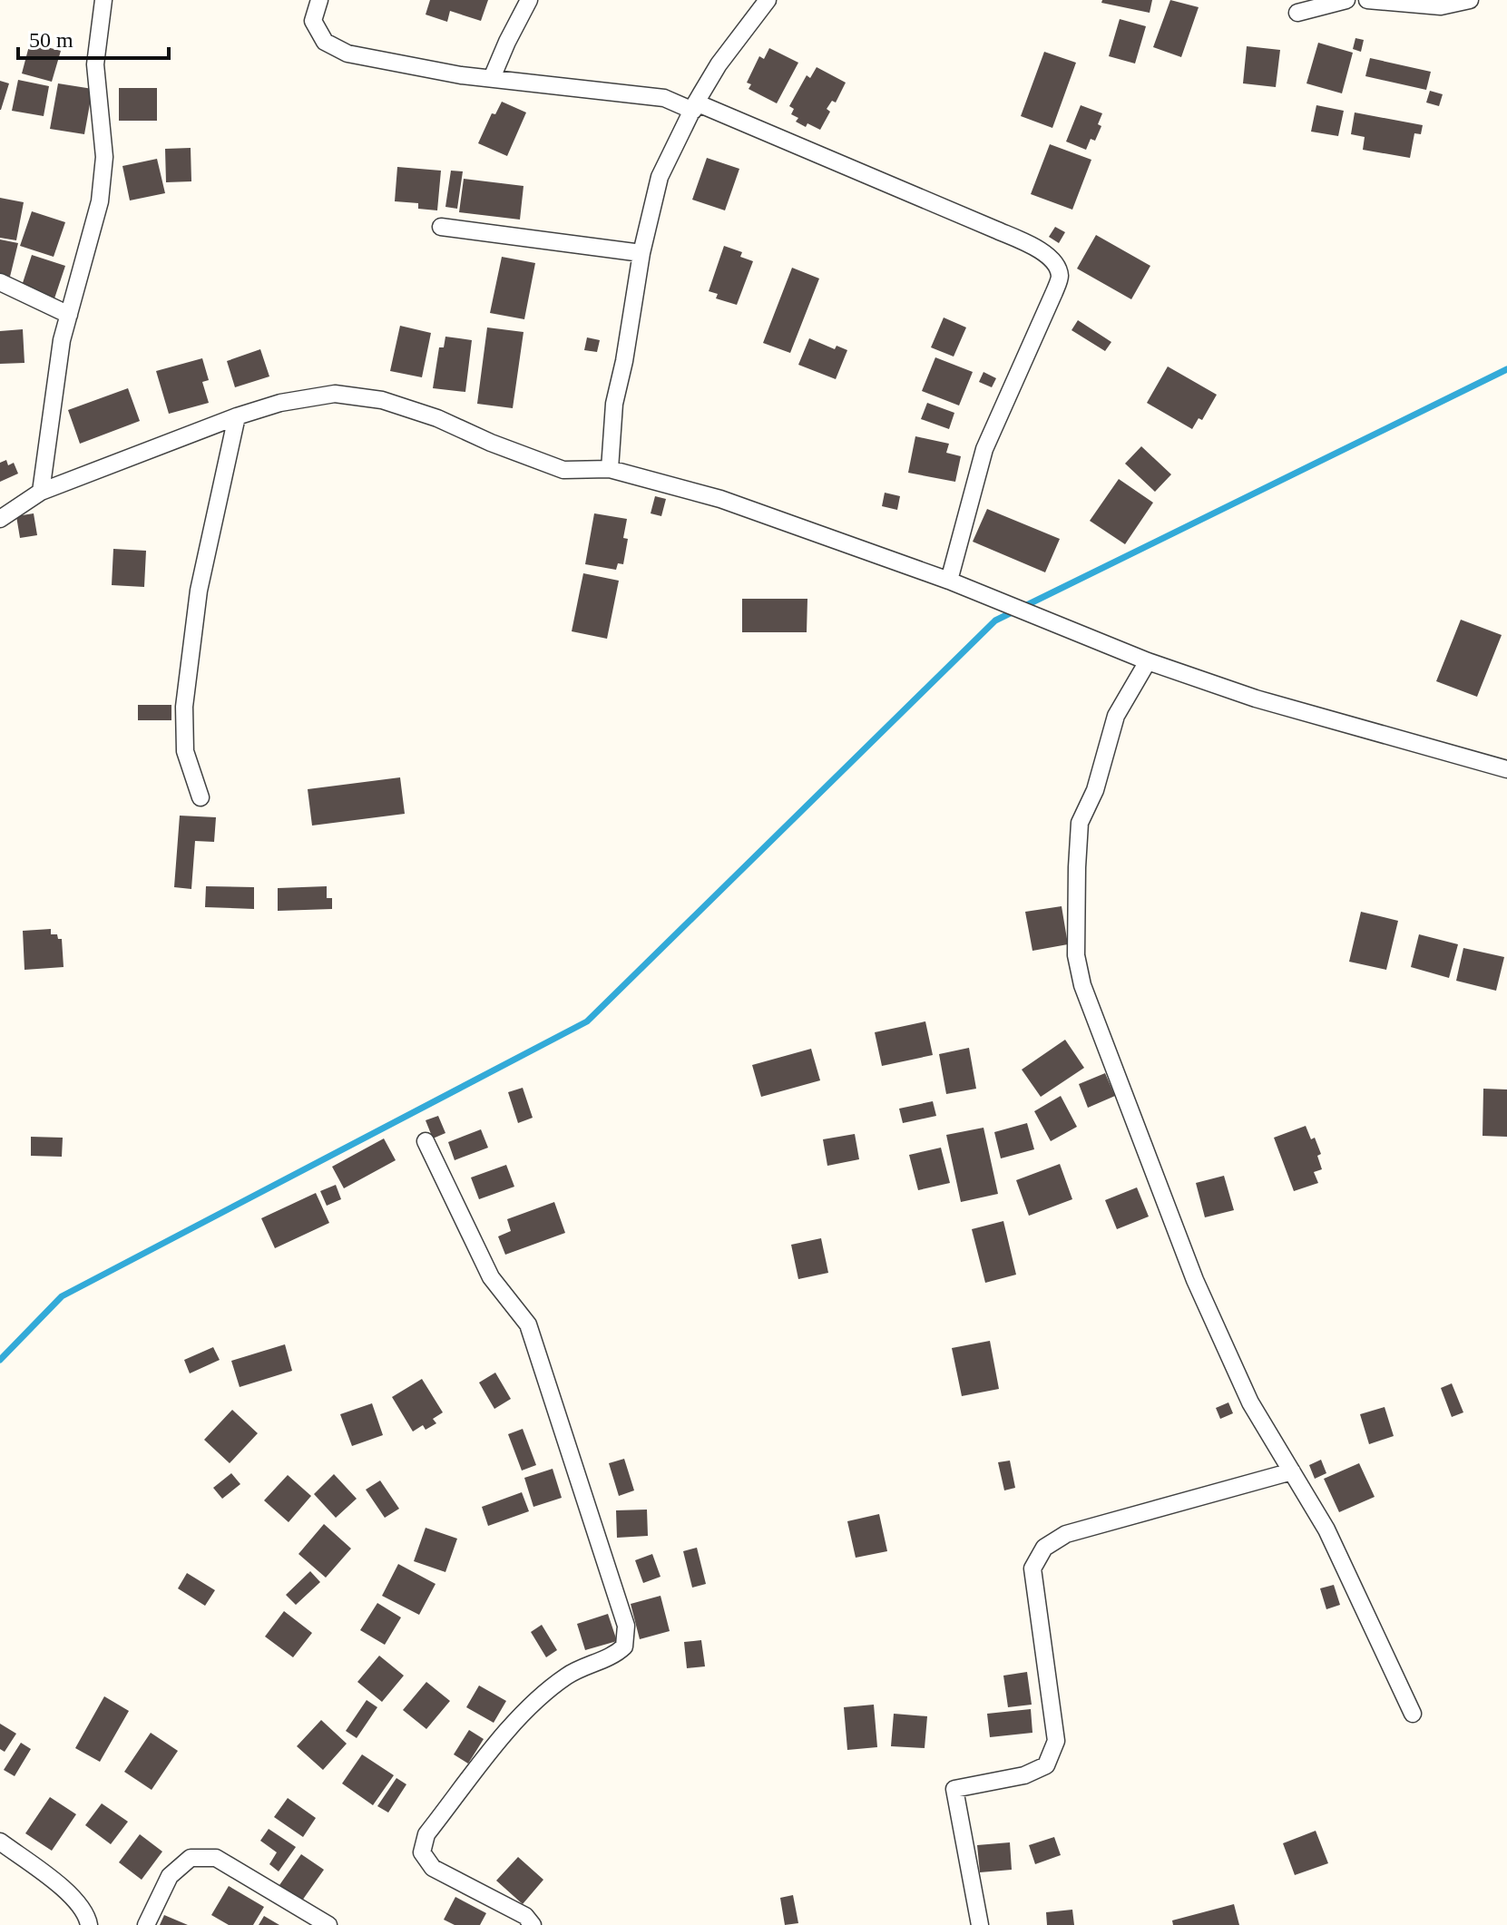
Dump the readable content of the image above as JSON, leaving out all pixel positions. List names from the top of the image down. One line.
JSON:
{"scale_bar":"50 m"}
